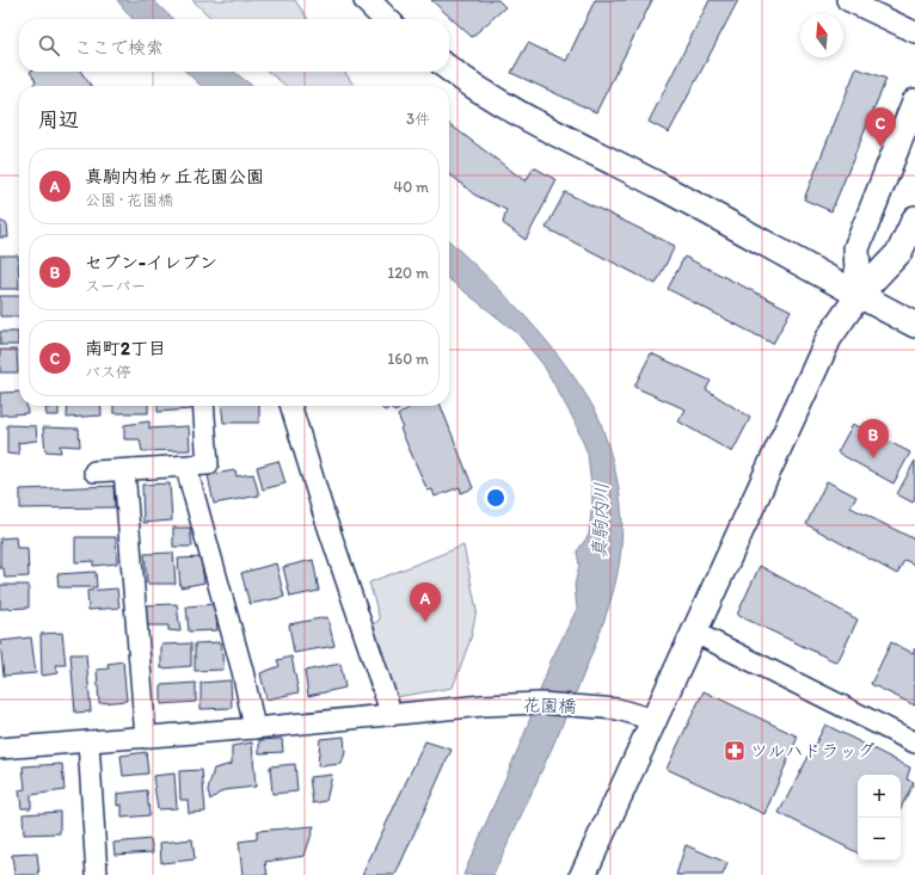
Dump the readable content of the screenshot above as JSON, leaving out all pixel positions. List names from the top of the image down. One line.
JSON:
{"streets":{"street":["花園橋"]},"water":["真駒内川"],"places":{"pharmacy":["ツルハドラッグ"]},"north":"top","page":{"search":"ここで検索","heading":["周辺","3件"],"pins":["C","B","A"],"list":[{"mark":"A","name":"真駒内柏ヶ丘花園公園","note":"公園 · 花園橋","value":"40 m"},{"mark":"B","name":"セブン-イレブン","note":"スーパー","value":"120 m"},{"mark":"C","name":"南町2丁目","note":"バス停","value":"160 m"}],"map_buttons":["+","−"]}}
